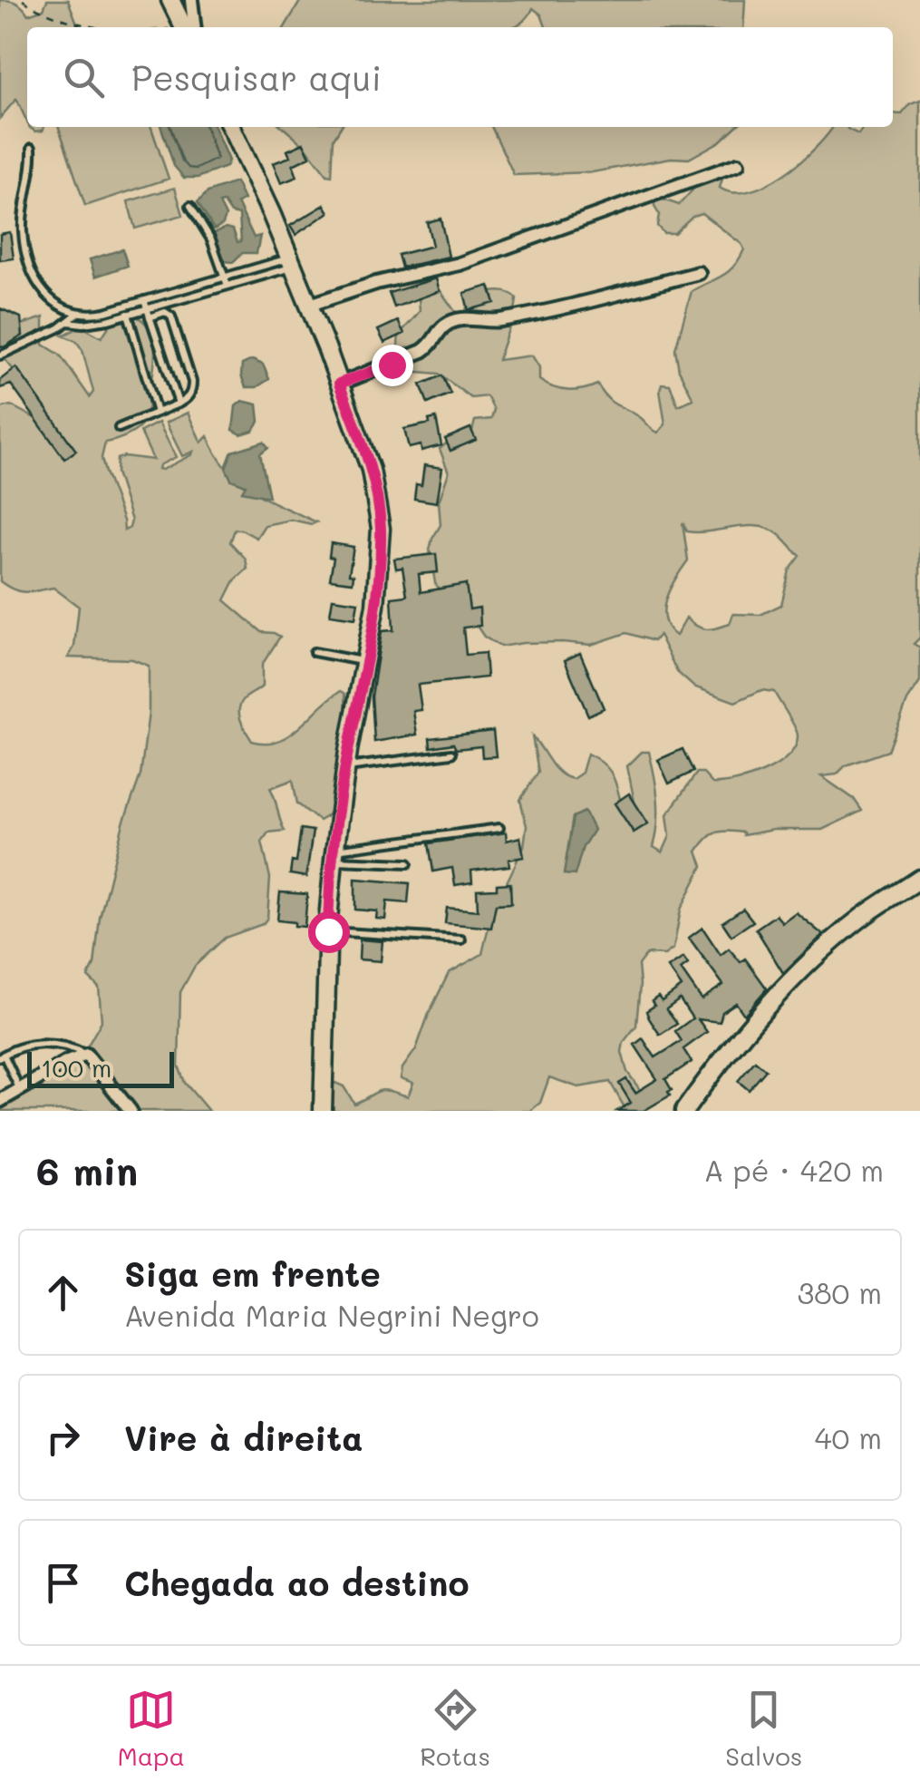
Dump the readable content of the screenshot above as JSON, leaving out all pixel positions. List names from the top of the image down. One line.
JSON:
{"scale_bar":"100 m","page":{"search":"Pesquisar aqui","scale":"100 m","heading":["6 min","A pé · 420 m"],"list":[["Siga em frente","Avenida Maria Negrini Negro","380 m"],["Vire à direita","40 m"],"Chegada ao destino"],"nav":["Mapa","Rotas","Salvos"]}}
